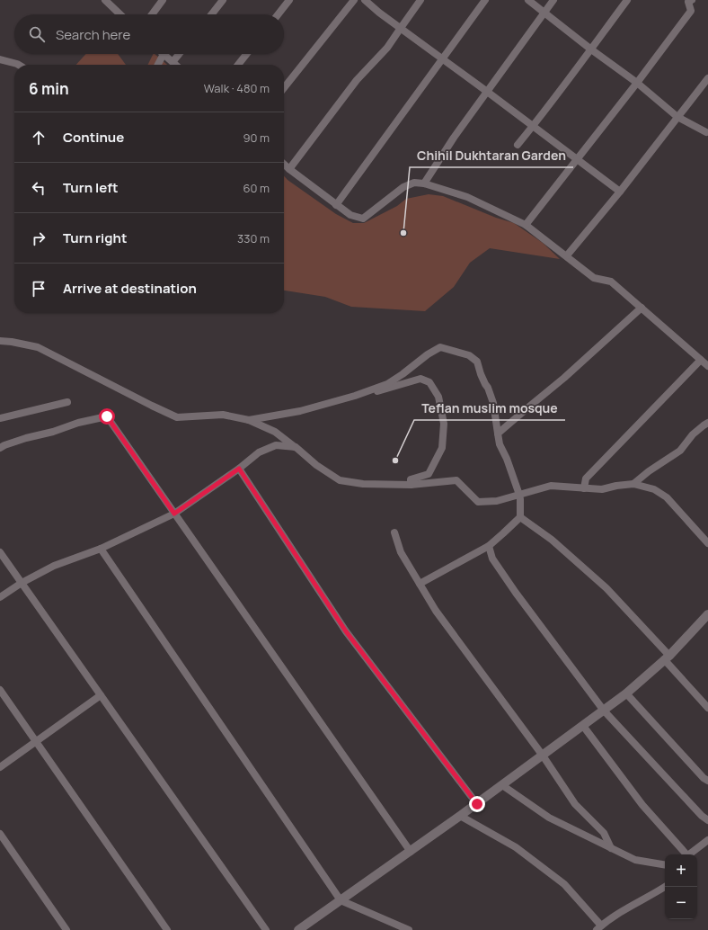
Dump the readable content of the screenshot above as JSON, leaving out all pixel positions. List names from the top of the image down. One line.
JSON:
{"places":["Chihil Dukhtaran Garden","Teflan muslim mosque"],"page":{"search":"Search here","heading":["6 min","Walk · 480 m"],"list":[["Continue","90 m"],["Turn left","60 m"],["Turn right","330 m"],"Arrive at destination"],"map_buttons":["+","−"]}}
